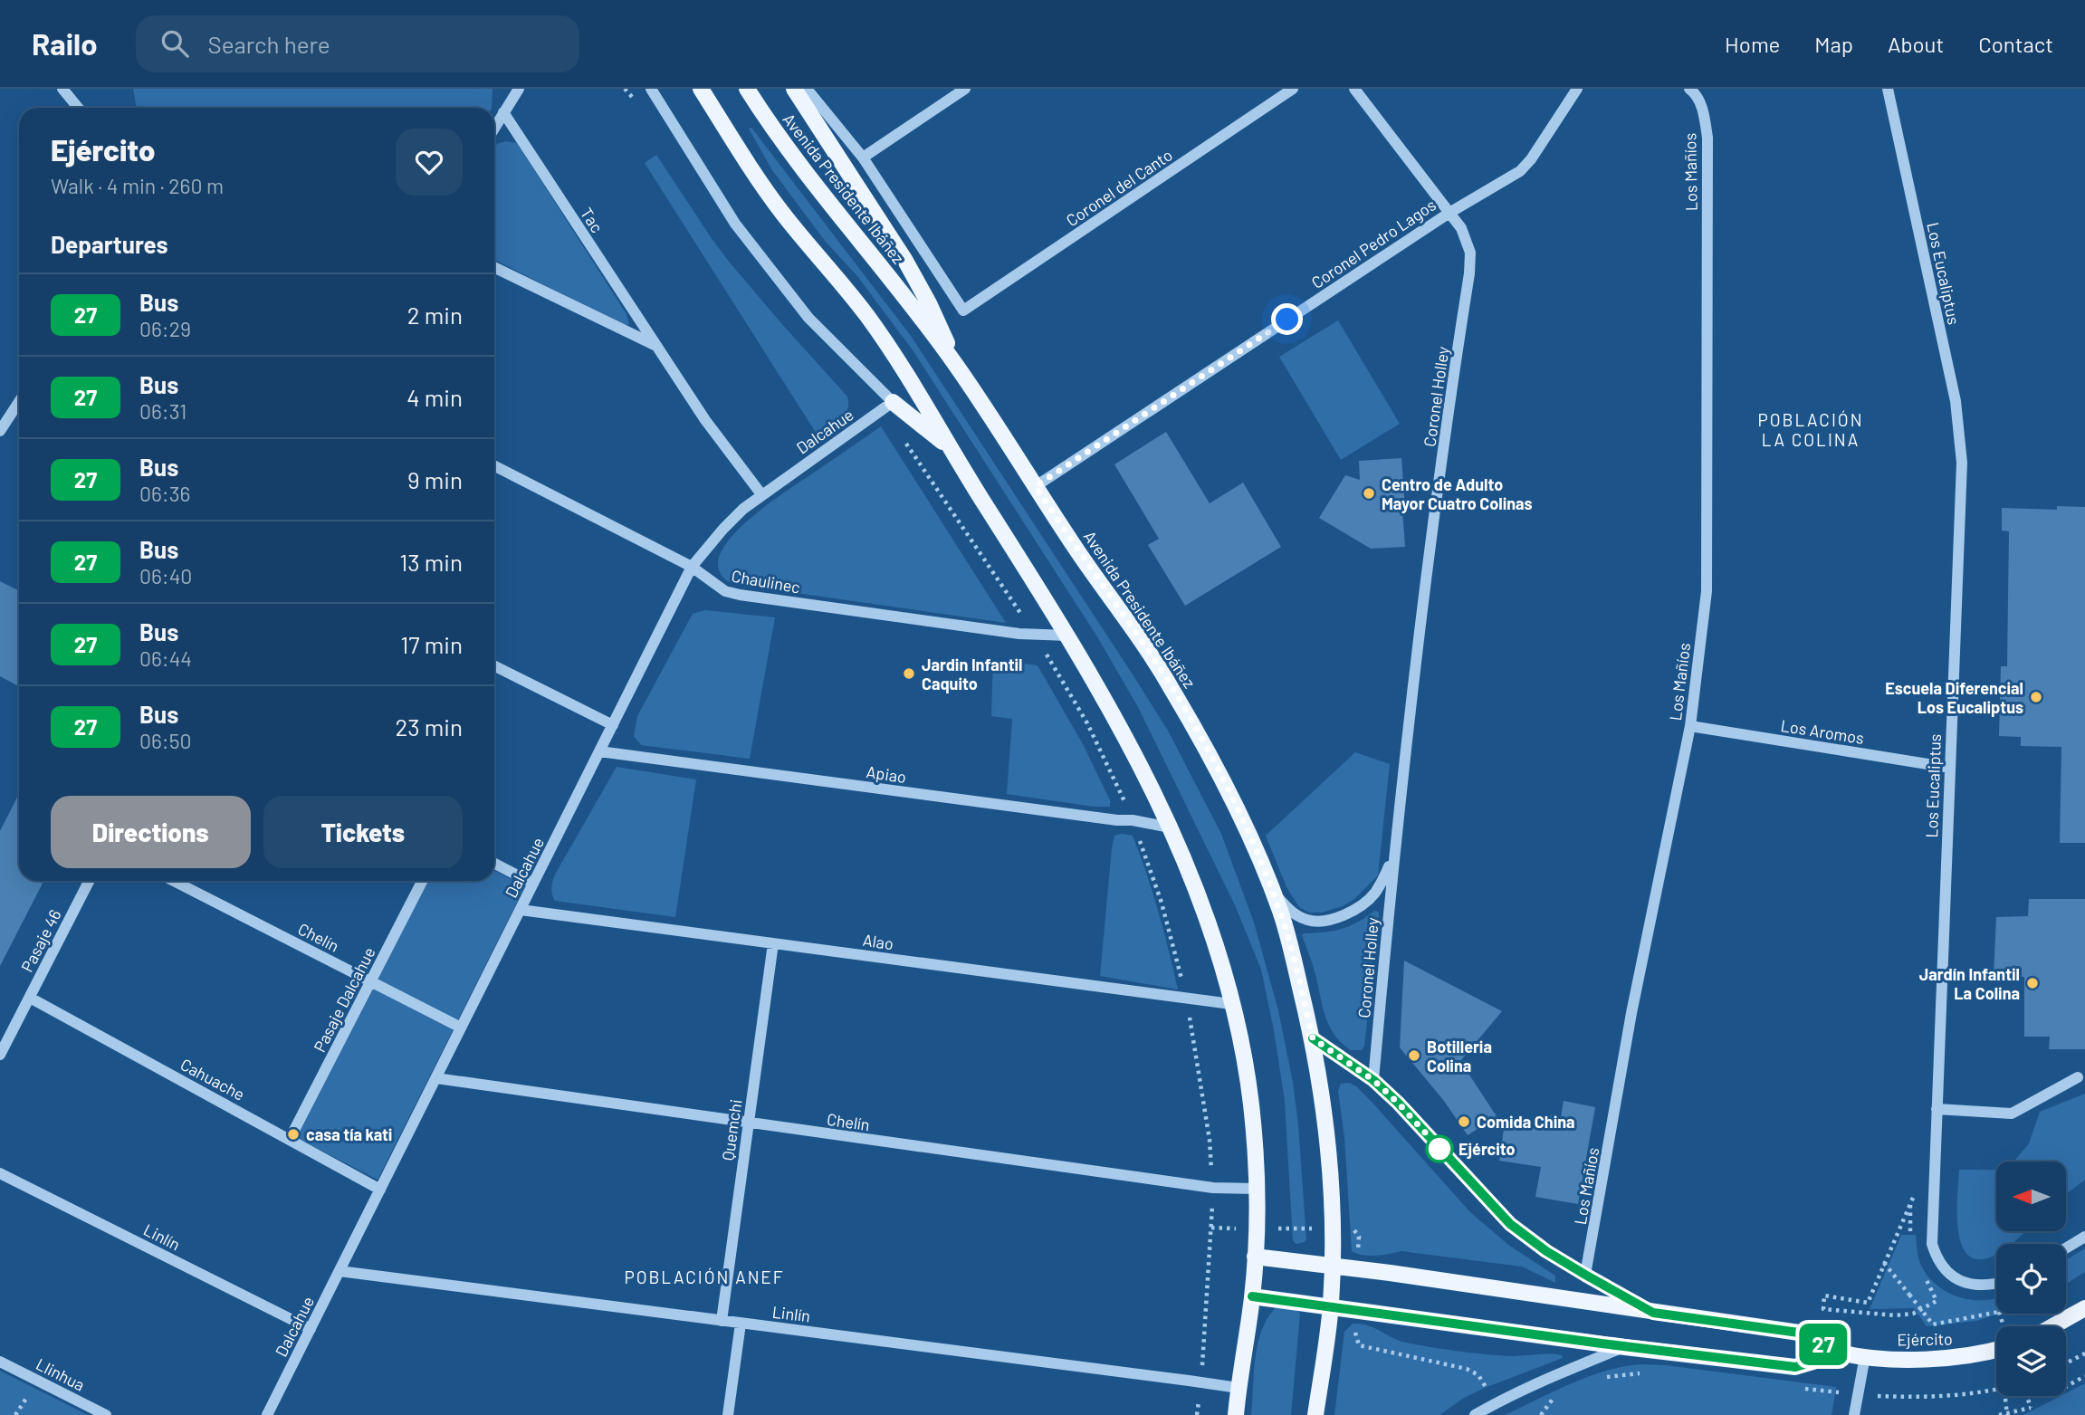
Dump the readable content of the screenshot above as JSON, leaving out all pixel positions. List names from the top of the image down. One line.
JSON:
{"streets":{"main road":["Avenida Presidente Ibáñez","Ejército"],"street":["Los Mañíos","Coronel del Canto","Tac","Coronel Pedro Lagos","Los Eucaliptus","Coronel Holley","Dalcahue","Chaulinec","Los Aromos","Apiao","Chelín","Pasaje 46","Alao","Pasaje Dalcahue","Cahuache","Quemchi","Linlín","Llinhua"]},"crossings":[["Los Mañíos","Los Aromos"],["Los Mañíos","Ejército"],["Coronel del Canto","Avenida Presidente Ibáñez"],["Avenida Presidente Ibáñez","Coronel Pedro Lagos"],["Avenida Presidente Ibáñez","Coronel Holley"],["Avenida Presidente Ibáñez","Ejército"],["Tac","Dalcahue"],["Coronel Pedro Lagos","Coronel Holley"],["Los Eucaliptus","Los Aromos"],["Coronel Holley","Ejército"],["Dalcahue","Chaulinec"],["Dalcahue","Apiao"],["Dalcahue","Chelín"],["Dalcahue","Alao"],["Dalcahue","Cahuache"],["Dalcahue","Linlín"],["Chelín","Pasaje Dalcahue"],["Chelín","Quemchi"],["Pasaje 46","Cahuache"],["Alao","Quemchi"],["Pasaje Dalcahue","Cahuache"],["Quemchi","Linlín"]],"districts":["POBLACIÓN LA COLINA","POBLACIÓN ANEF"],"places":["Centro de Adulto Mayor Cuatro Colinas","Jardin Infantil Caquito","Escuela Diferencial Los Eucaliptus","Jardín Infantil La Colina","Botilleria Colina","Comida China","casa tía kati","Ejército"],"lines":["bus line 27"],"north":"left","page":{"header":"Railo","search":"Search here","nav":["Home","Map","About","Contact"],"on_map":"27","heading":[["Ejército","Walk · 4 min · 260 m"],"Departures"],"list":[{"mark":"27","name":"Bus","note":"06:29","value":"2 min"},{"mark":"27","name":"Bus","note":"06:31","value":"4 min"},{"mark":"27","name":"Bus","note":"06:36","value":"9 min"},{"mark":"27","name":"Bus","note":"06:40","value":"13 min"},{"mark":"27","name":"Bus","note":"06:44","value":"17 min"},{"mark":"27","name":"Bus","note":"06:50","value":"23 min"}],"buttons":["Directions","Tickets"]}}
